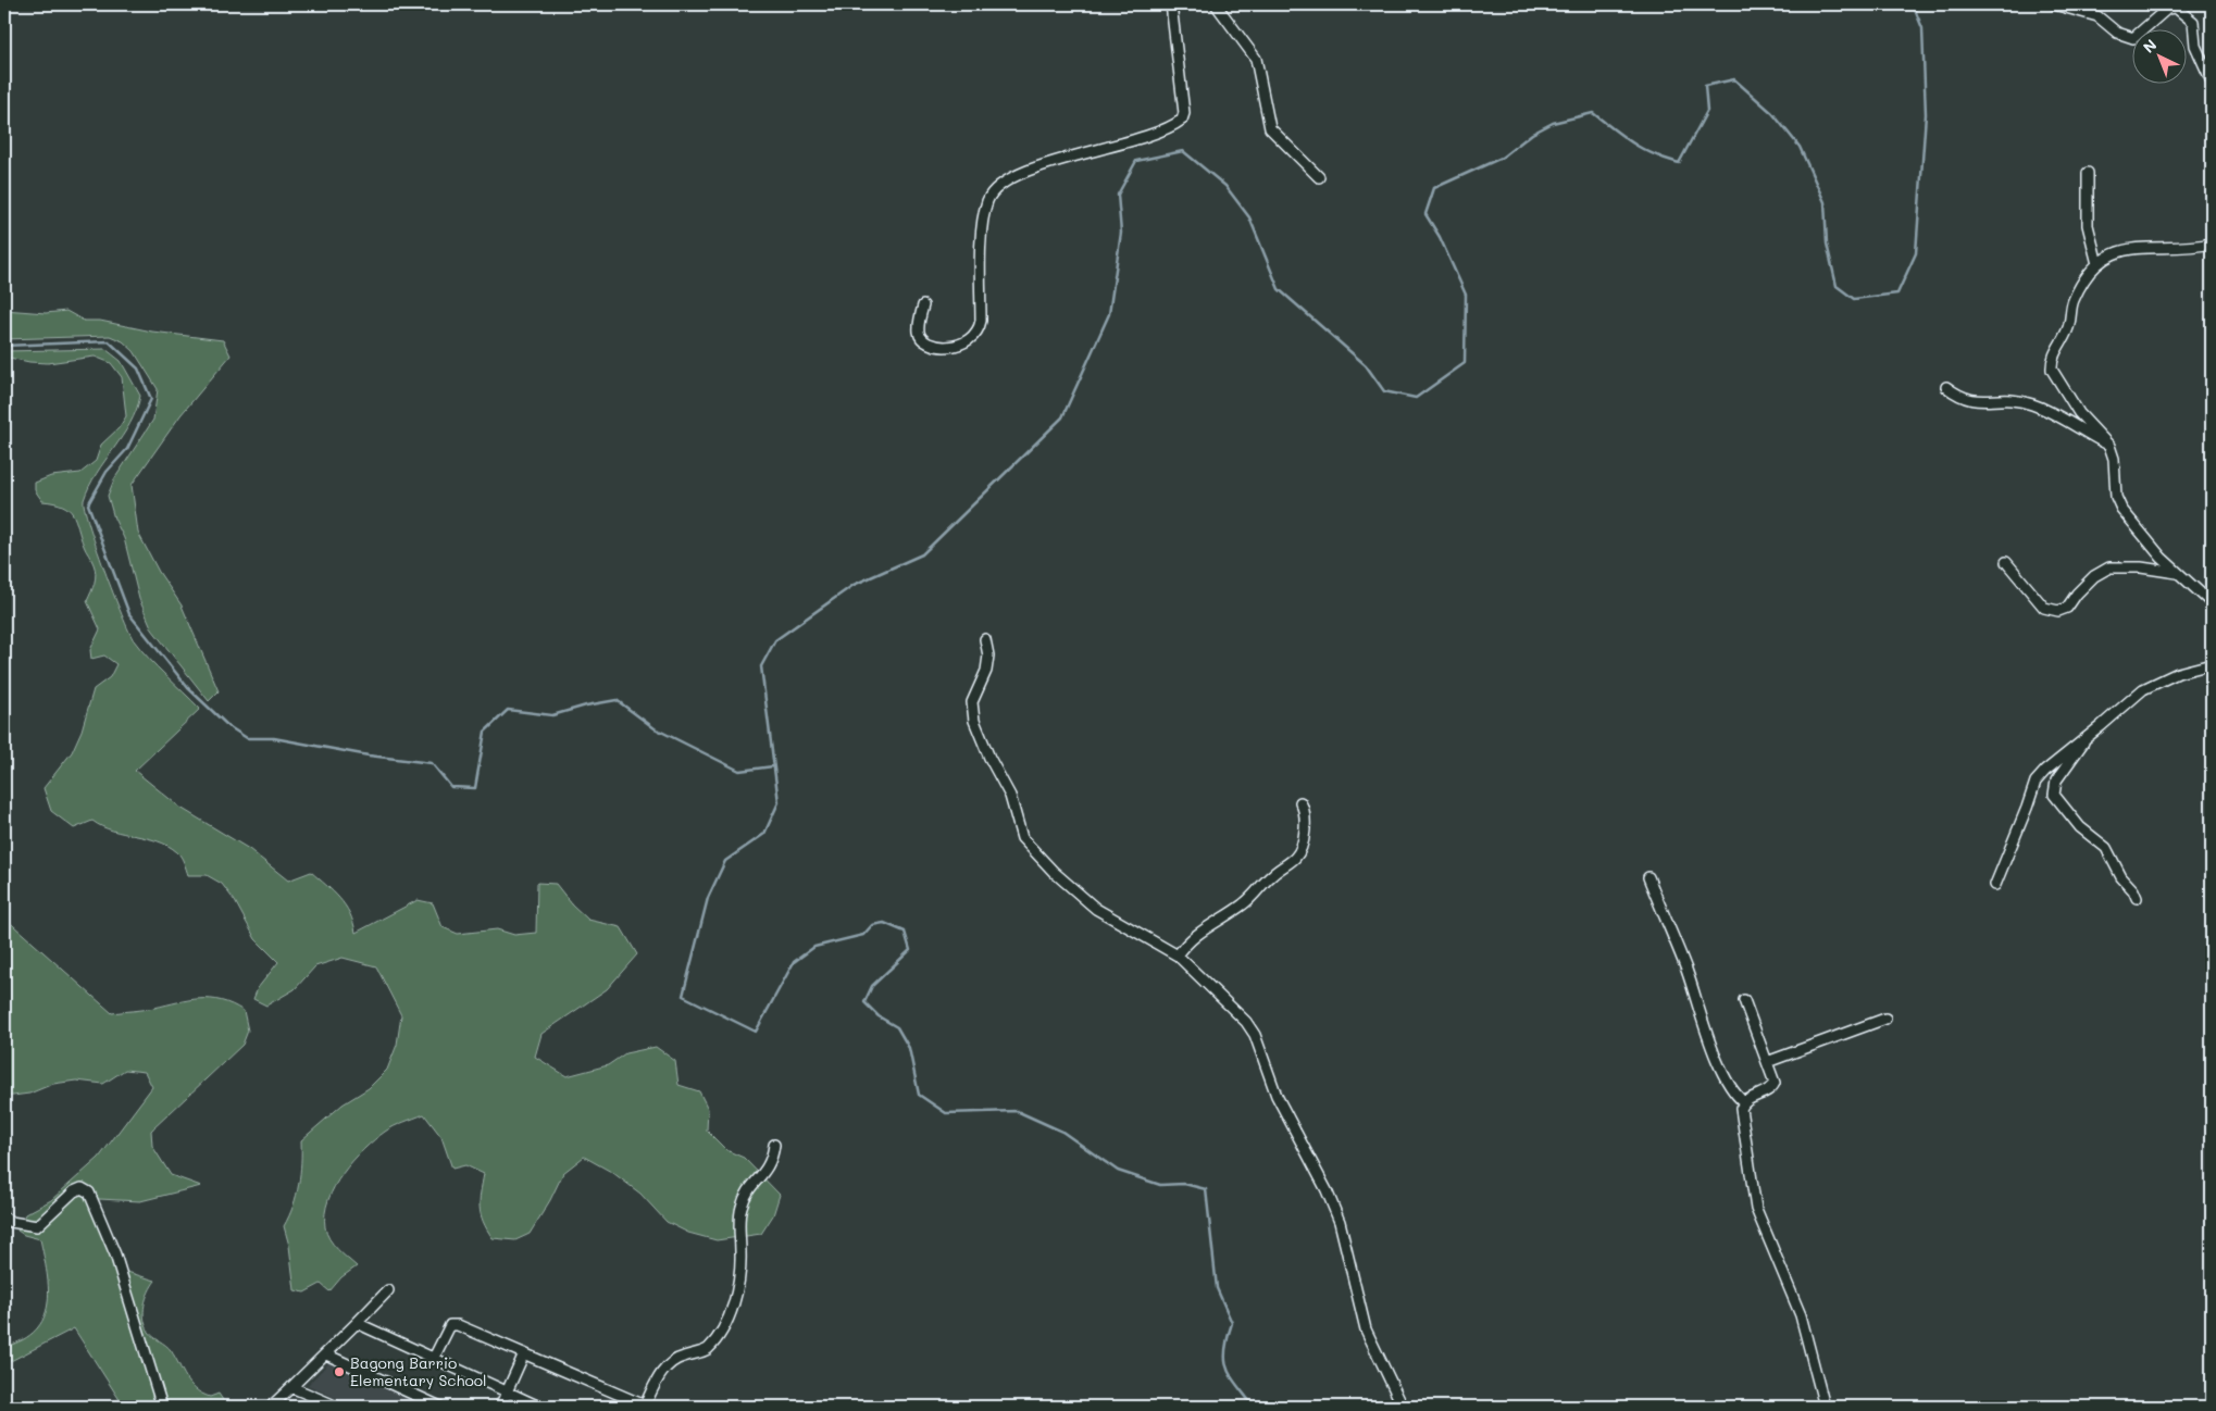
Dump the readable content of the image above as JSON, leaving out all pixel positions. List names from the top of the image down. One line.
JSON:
{"places":["Bagong Barrio Elementary School"],"north":"top left"}
